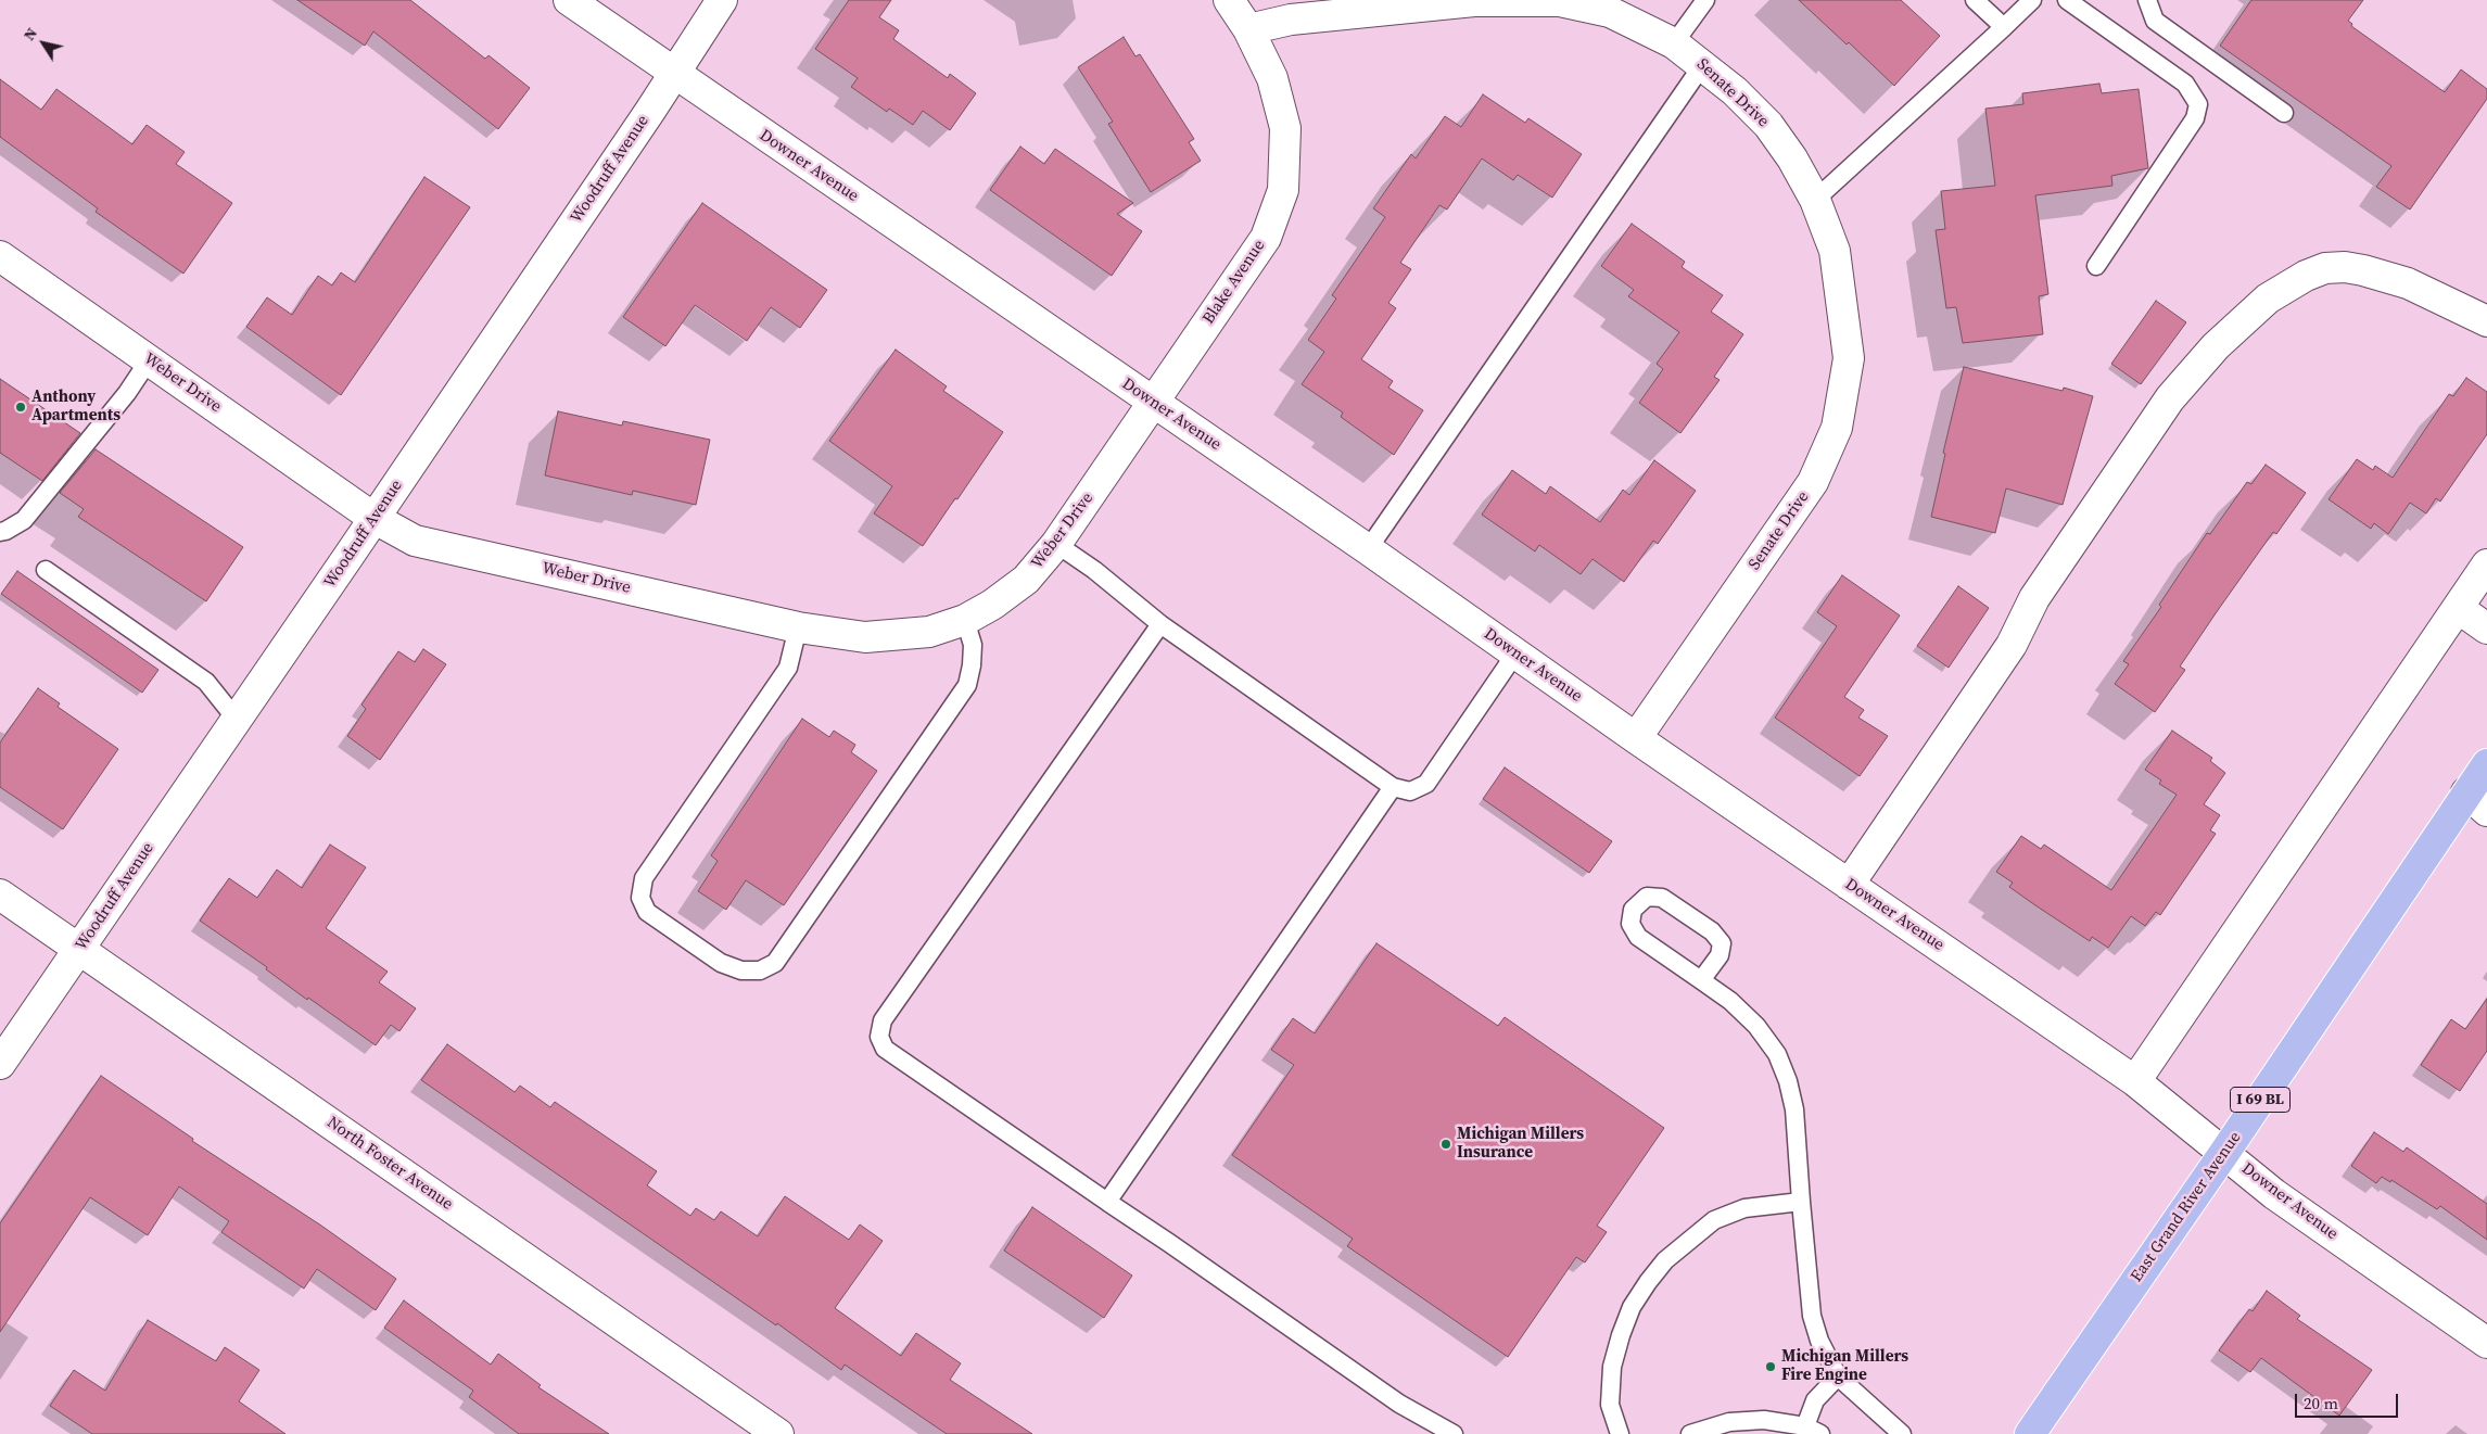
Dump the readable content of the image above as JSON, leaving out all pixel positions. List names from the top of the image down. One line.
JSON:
{"streets":{"main road":["I 69 BL","East Grand River Avenue"],"street":["Senate Drive","Downer Avenue","Woodruff Avenue","Blake Avenue","Weber Drive","North Foster Avenue"]},"crossings":[["Senate Drive","Downer Avenue"],["Senate Drive","Blake Avenue"],["Downer Avenue","Woodruff Avenue"],["Downer Avenue","Blake Avenue"],["Downer Avenue","Weber Drive"],["Downer Avenue","East Grand River Avenue"],["Woodruff Avenue","Weber Drive"],["Woodruff Avenue","North Foster Avenue"],["Blake Avenue","Weber Drive"]],"places":["Anthony Apartments","Michigan Millers Insurance","Michigan Millers Fire Engine"],"scale_bar":"20 m","north":"top left"}
